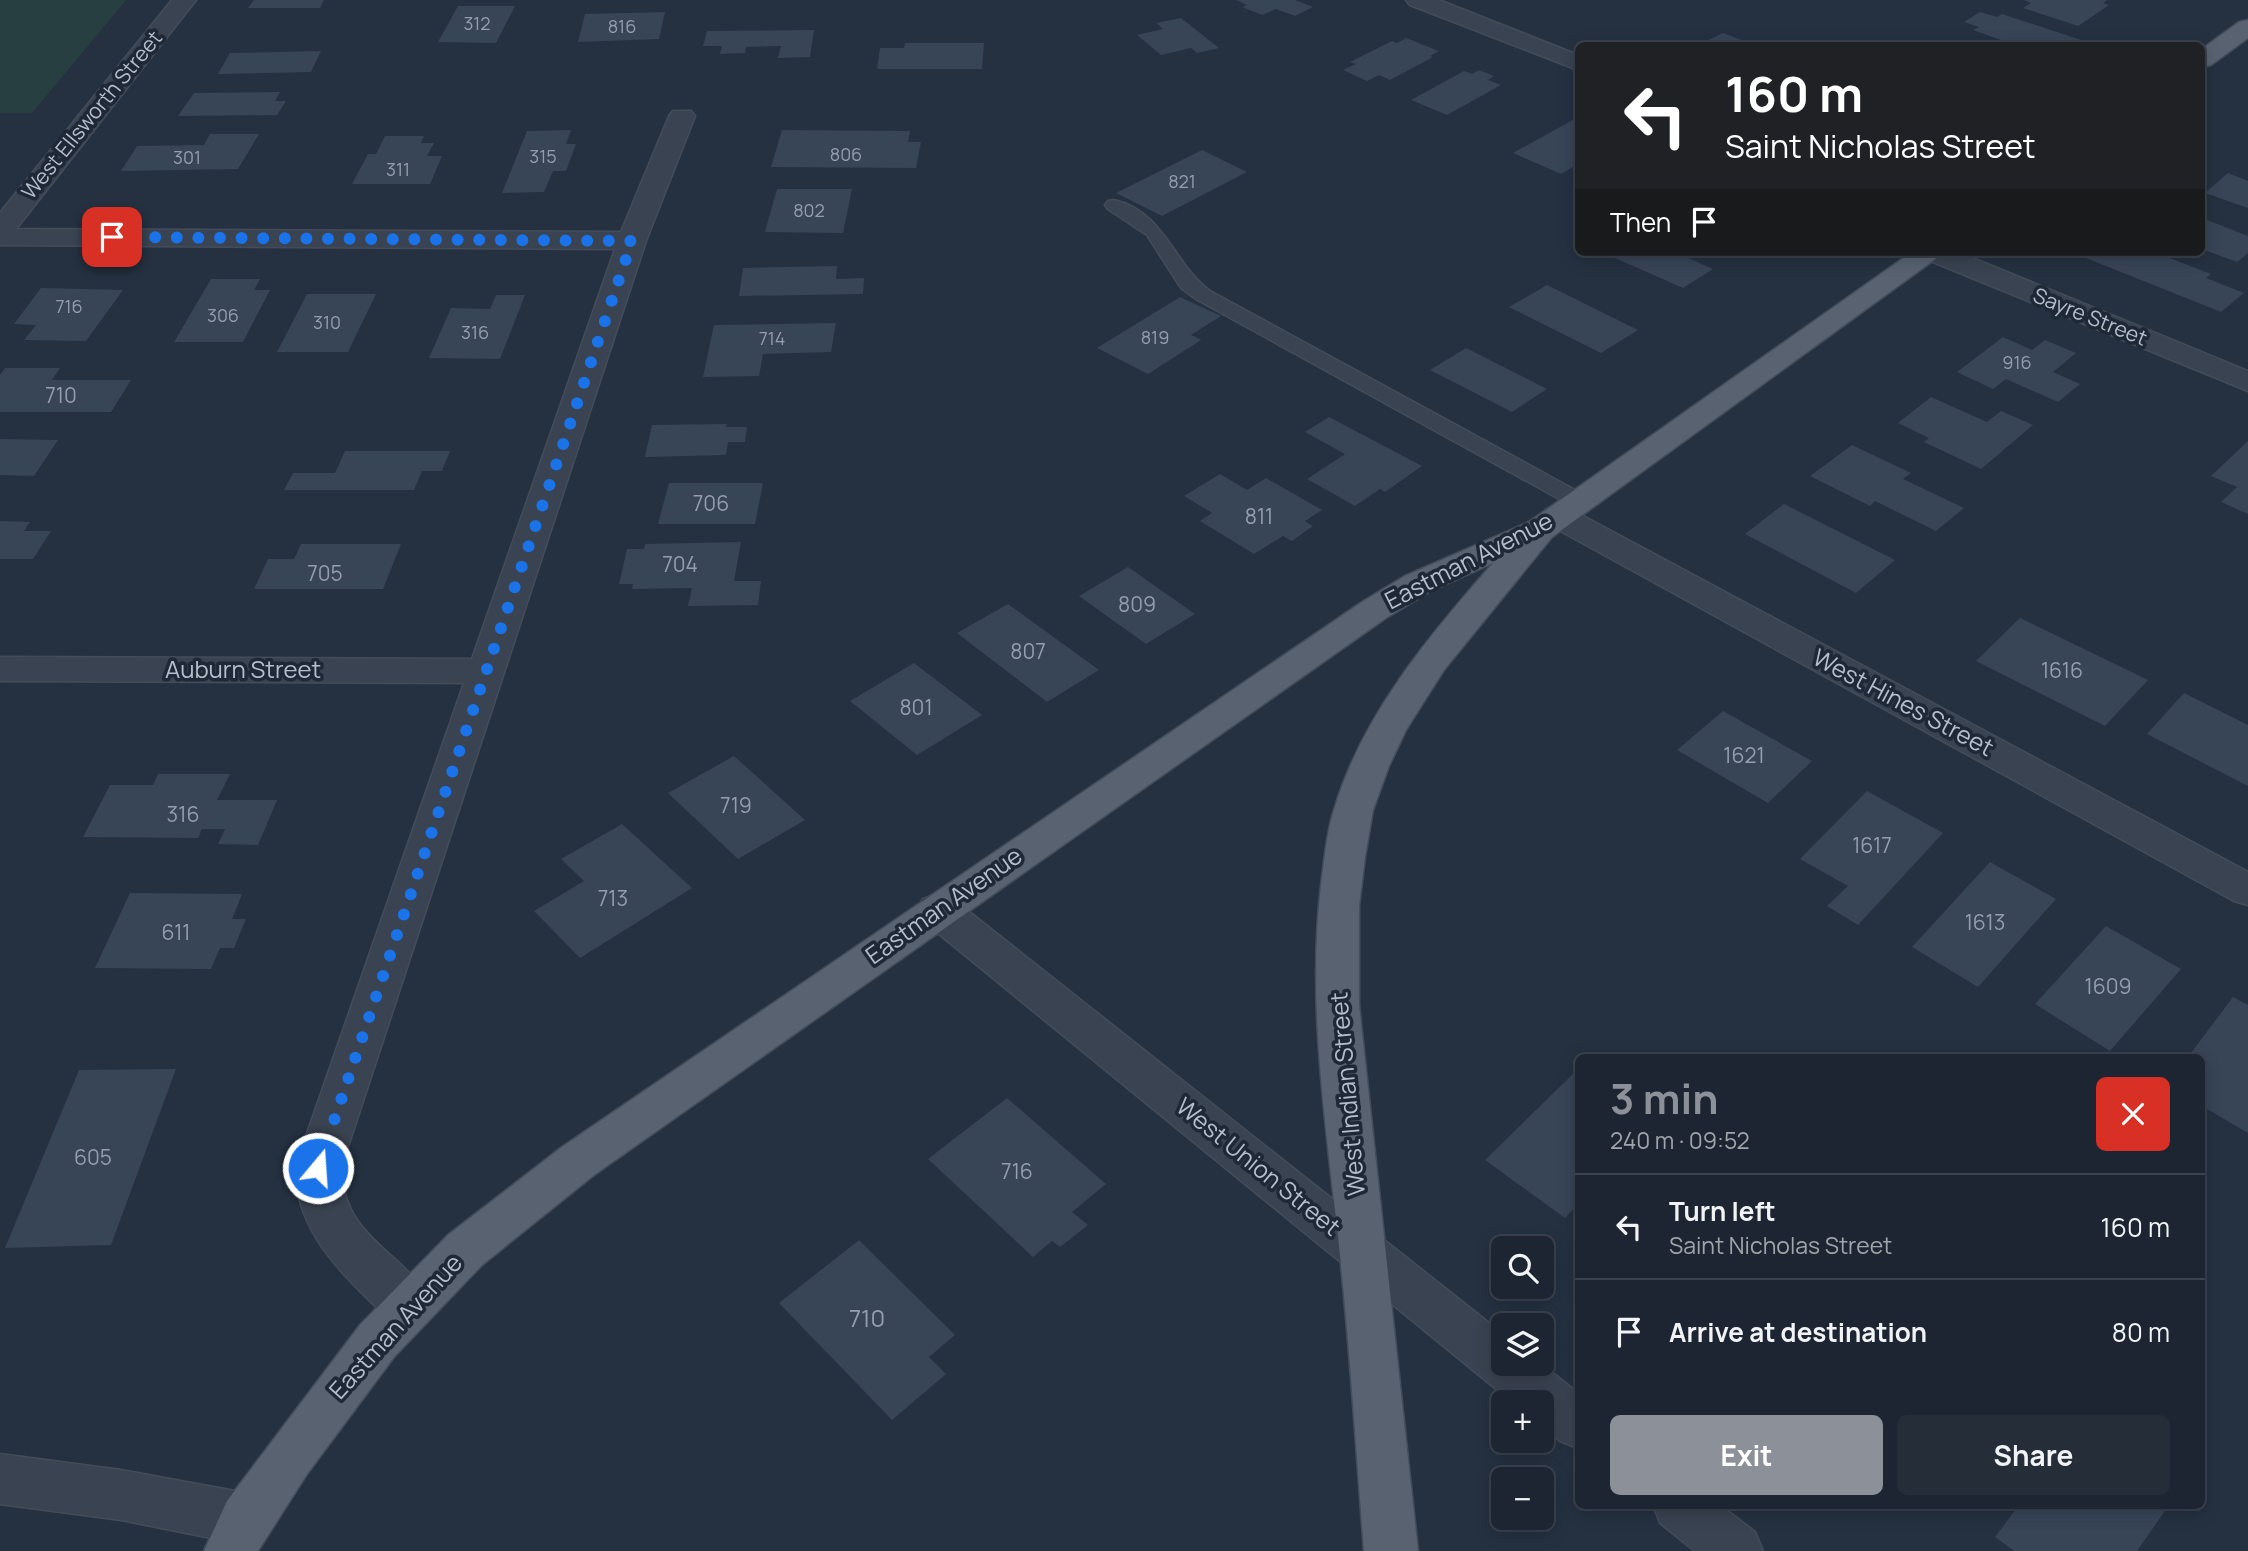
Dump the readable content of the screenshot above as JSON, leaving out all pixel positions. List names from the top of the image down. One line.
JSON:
{"streets":{"main road":["Eastman Avenue","West Indian Street"],"street":["West Ellsworth Street","Sayre Street","Auburn Street","West Hines Street","West Union Street"]},"crossings":[["Eastman Avenue","West Hines Street"],["Eastman Avenue","West Indian Street"],["Eastman Avenue","West Union Street"],["West Hines Street","West Indian Street"],["West Indian Street","West Union Street"]],"house_numbers":["312","816","806","315","301","311","821","802","716","306","310","316","819","714","916","710","706","811","704","705","809","807","1616","801","1621","719","316","1617","713","1613","611","1609","605","716","710"],"page":{"turn":["160 m","Saint Nicholas Street"],"then":"Then","heading":["3 min","240 m · 09:52"],"list":[{"name":"Turn left","note":"Saint Nicholas Street","value":"160 m"},{"name":"Arrive at destination","value":"80 m"}],"map_buttons":["+","−"],"buttons":["Exit","Share"]}}
